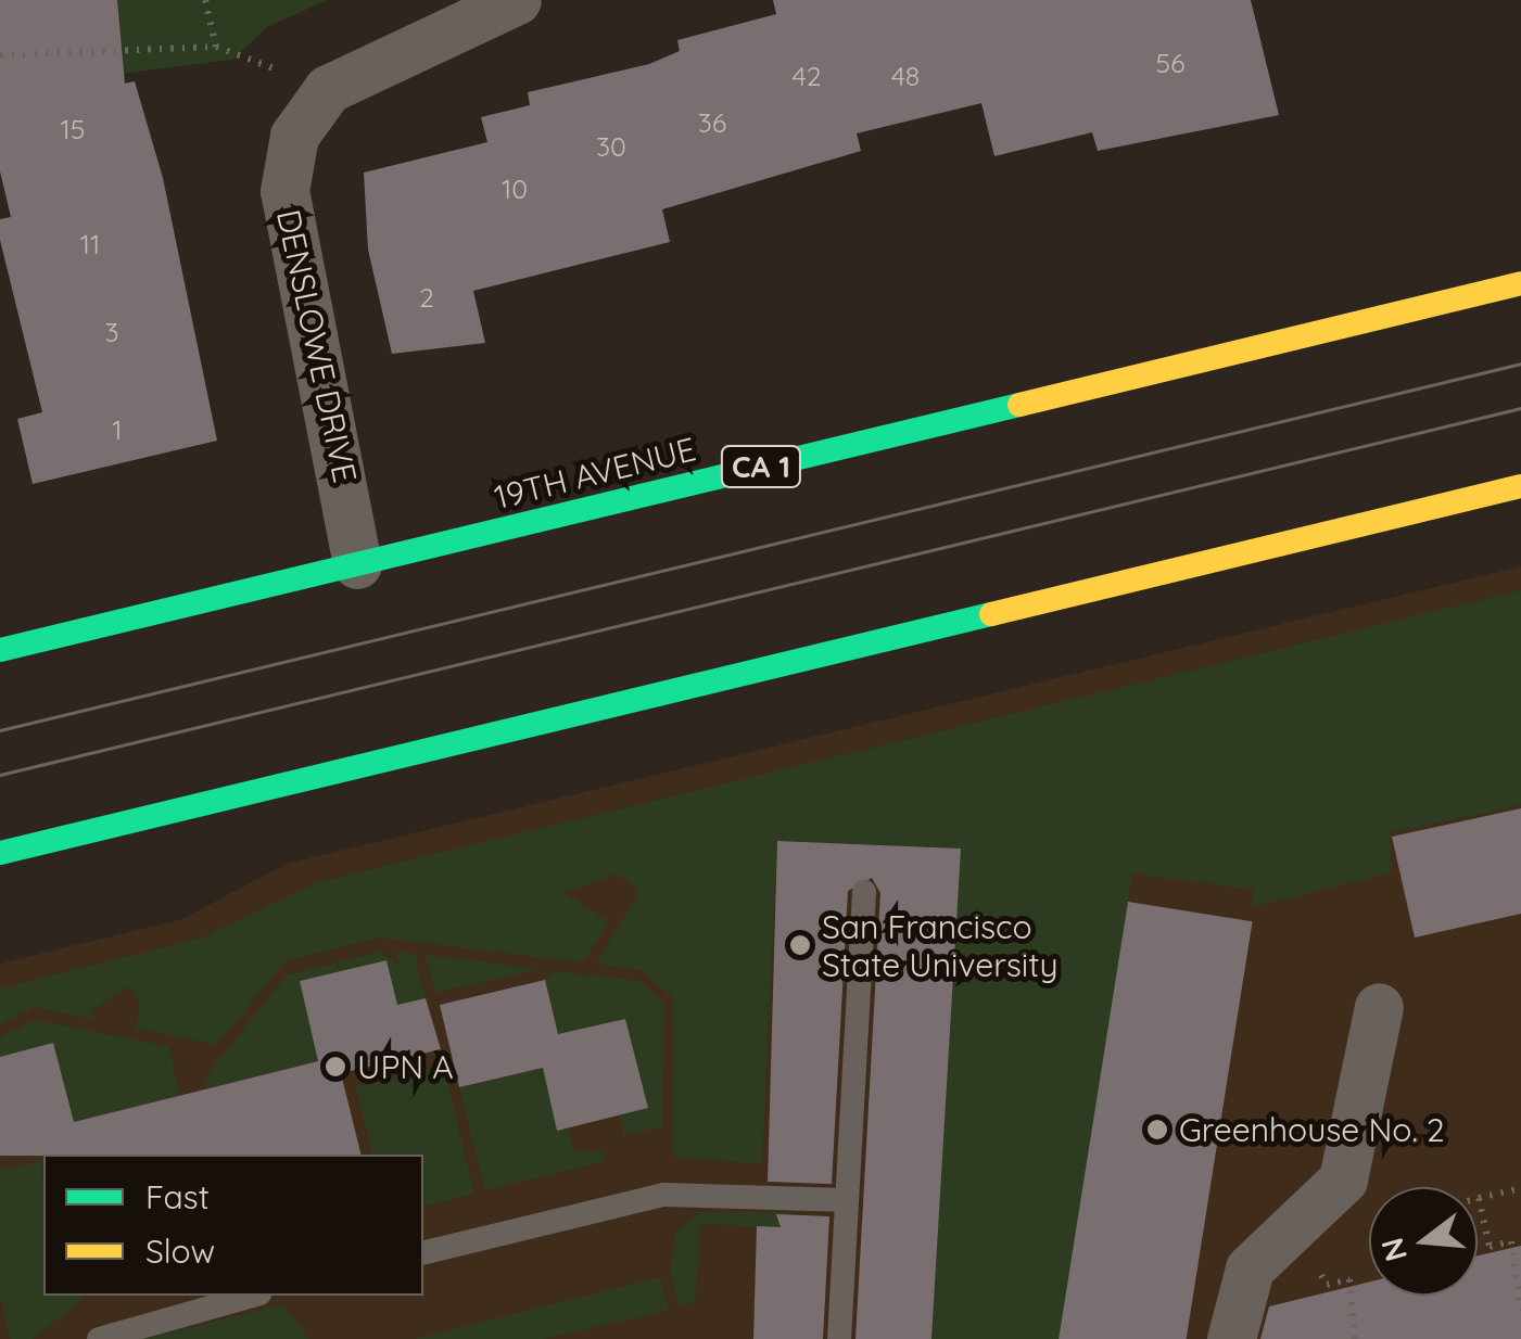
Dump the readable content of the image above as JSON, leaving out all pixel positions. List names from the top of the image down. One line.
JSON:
{"streets":{"highway":["CA 1","19TH AVENUE"],"street":["DENSLOWE DRIVE"]},"crossings":[["DENSLOWE DRIVE","19TH AVENUE"]],"places":["San Francisco State University","UPN A","Greenhouse No. 2"],"house_numbers":["56","42","48","36","15","30","10","11","2","3","1"],"legend":["Fast","Slow"],"north":"left"}
